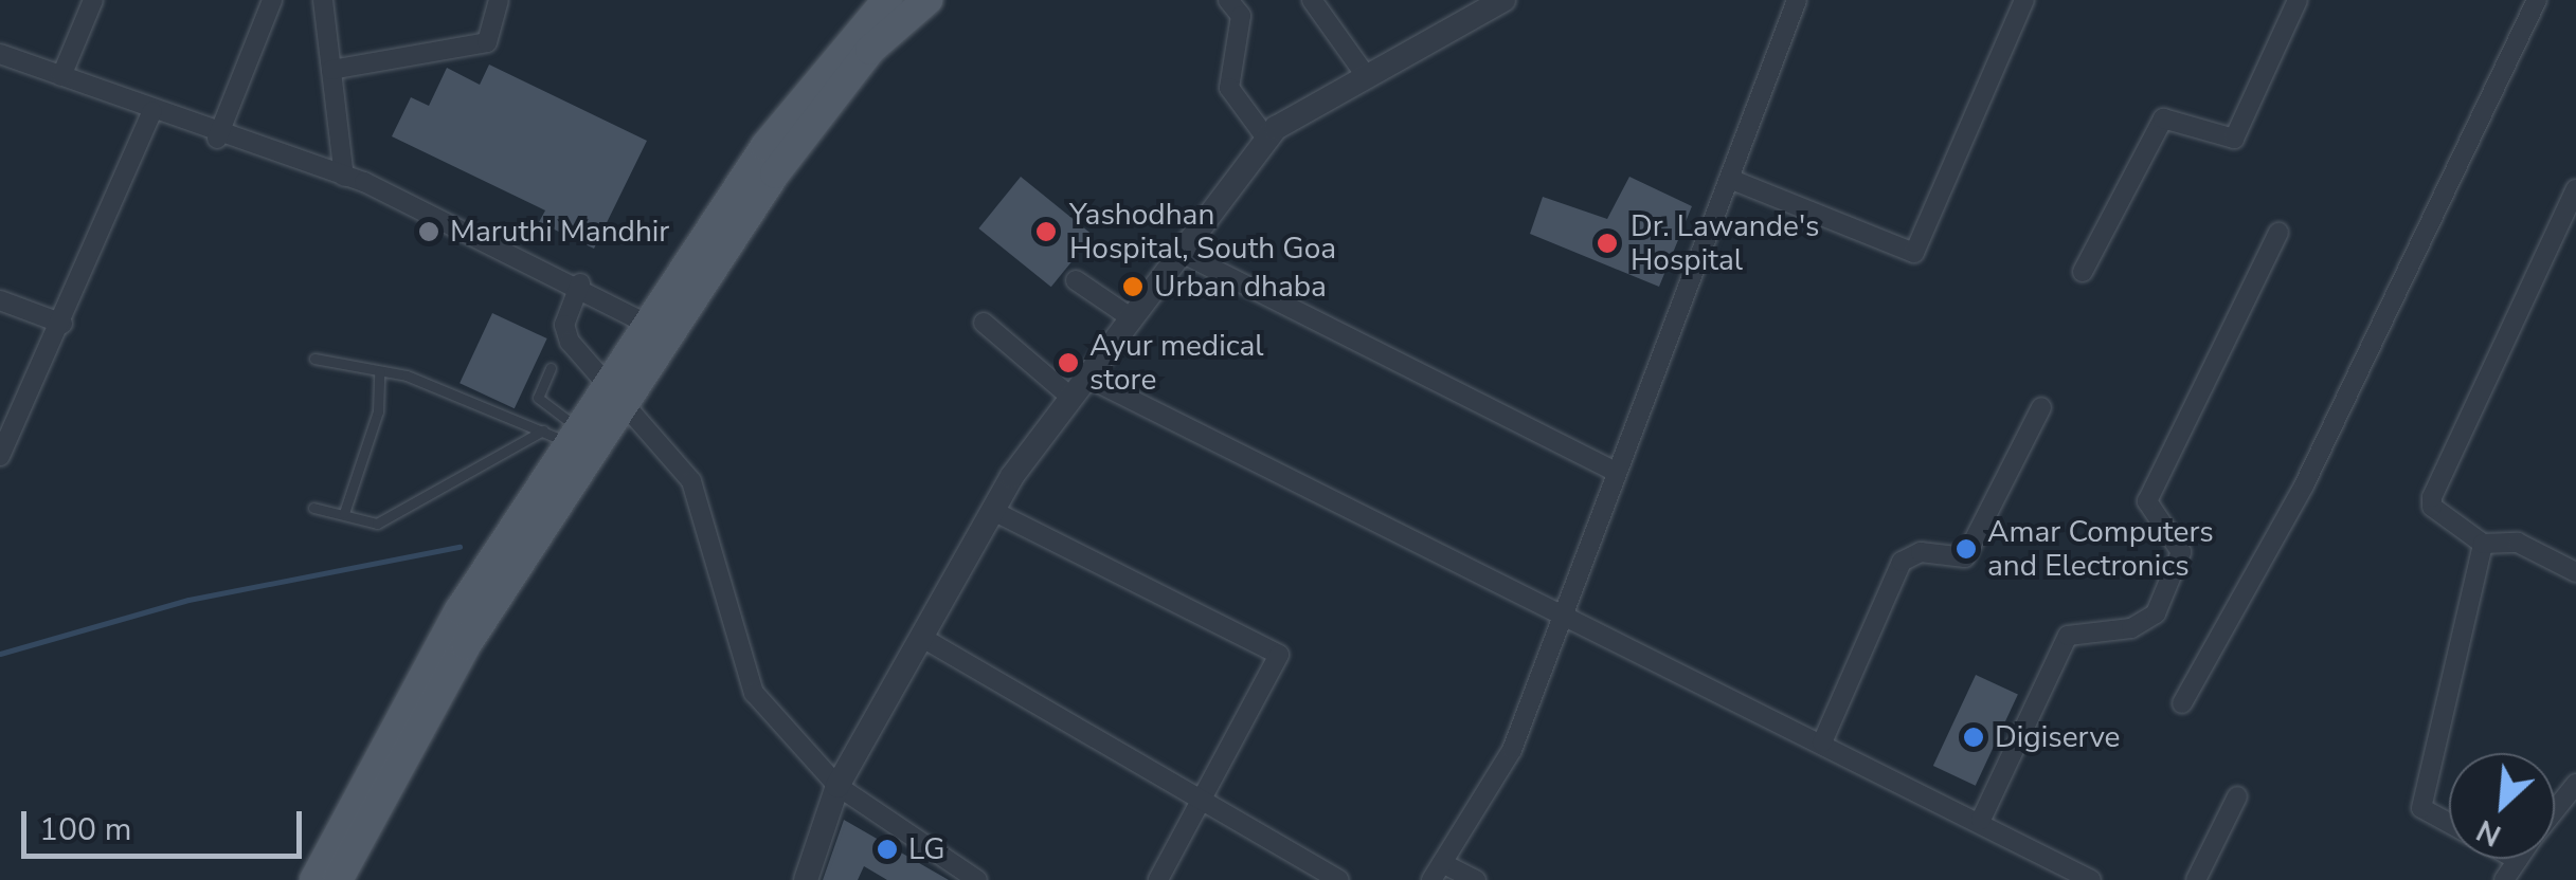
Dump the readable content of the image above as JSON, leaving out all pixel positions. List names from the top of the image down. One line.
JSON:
{"places":["Maruthi Mandhir","Yashodhan Hospital, South Goa","Dr. Lawande's Hospital","Urban dhaba","Ayur medical store","Amar Computers and Electronics","Digiserve","LG"],"scale_bar":"100 m","north":"bottom left"}
